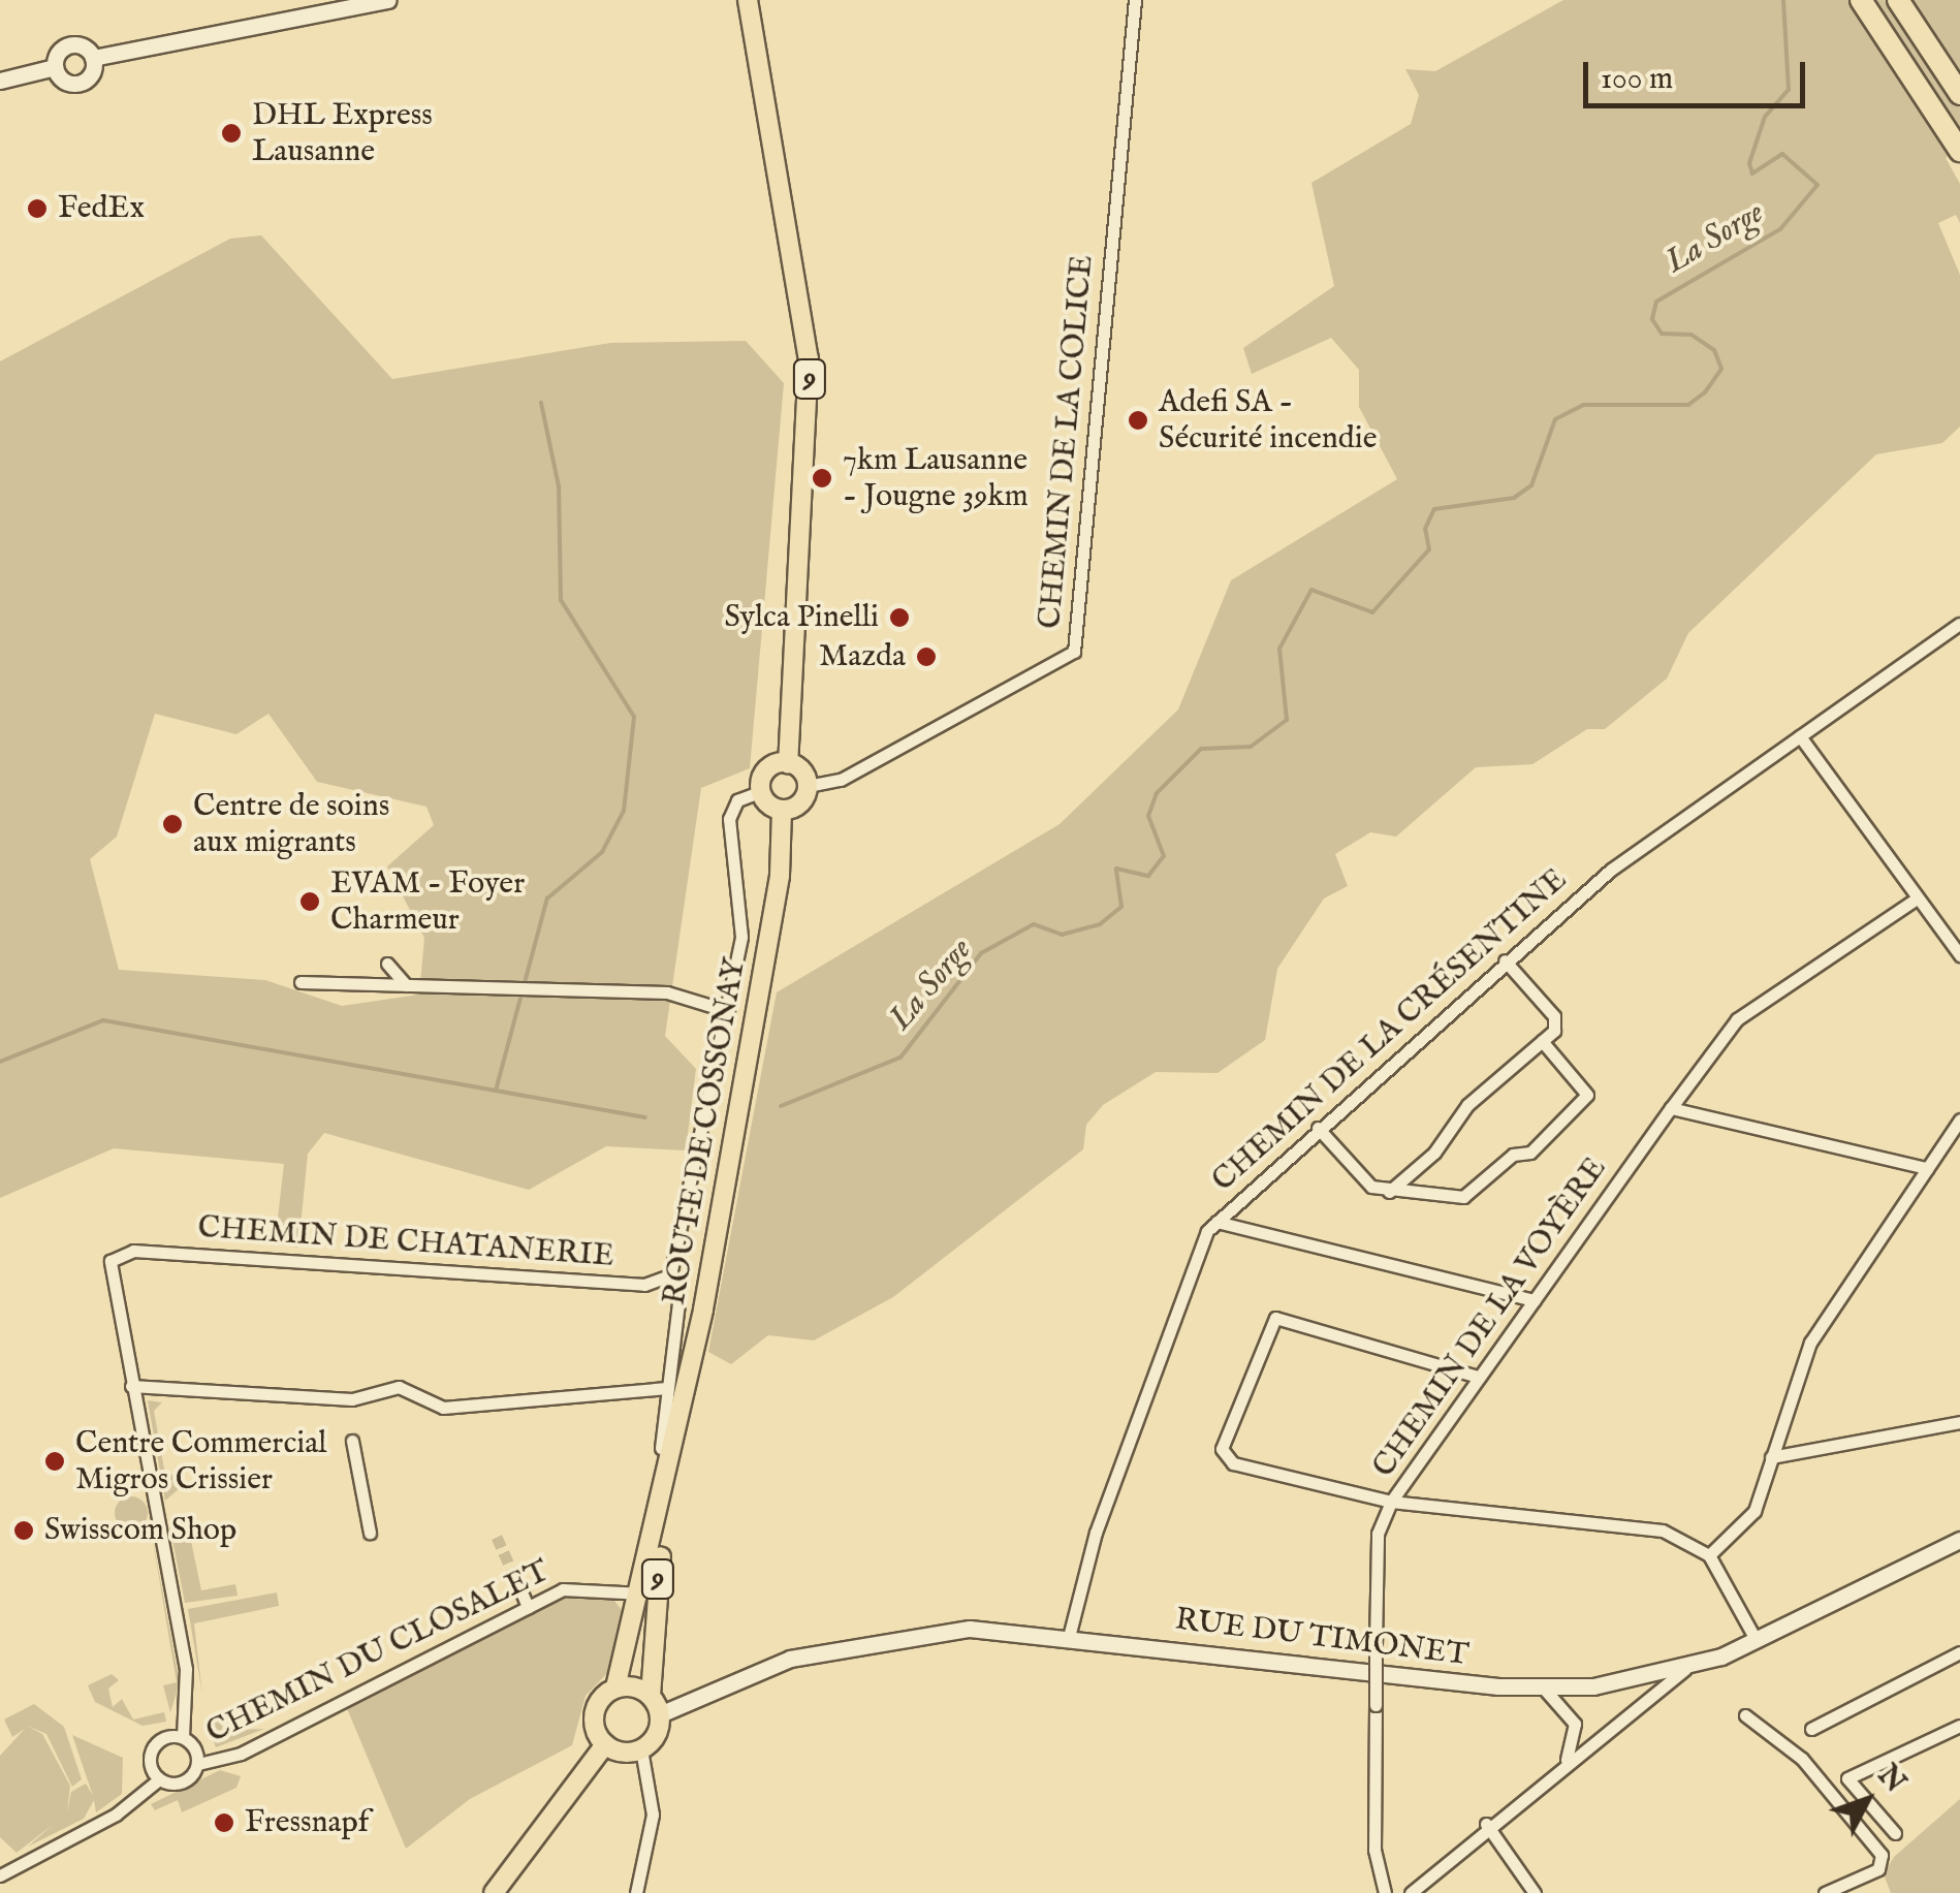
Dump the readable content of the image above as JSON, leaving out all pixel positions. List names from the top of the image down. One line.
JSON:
{"streets":{"main road":["9","ROUTE DE COSSONAY","RUE DU TIMONET"],"street":["CHEMIN DE LA COLICE","CHEMIN DE LA CRÉSENTINE","CHEMIN DE CHATANERIE","CHEMIN DE LA VOYÈRE","CHEMIN DU CLOSALET"]},"crossings":[["9","CHEMIN DE LA COLICE"],["9","ROUTE DE COSSONAY"],["9","RUE DU TIMONET"],["CHEMIN DE LA COLICE","ROUTE DE COSSONAY"],["CHEMIN DE LA CRÉSENTINE","RUE DU TIMONET"],["ROUTE DE COSSONAY","RUE DU TIMONET"],["ROUTE DE COSSONAY","CHEMIN DU CLOSALET"]],"water":["La Sorge"],"places":["DHL Express Lausanne","FedEx","Adefi SA - Sécurité incendie","7km Lausanne - Jougne 39km","Sylca Pinelli","Mazda","Centre de soins aux migrants","EVAM - Foyer Charmeur","Centre Commercial Migros Crissier","Swisscom Shop","Fressnapf"],"scale_bar":"100 m","north":"top right"}
